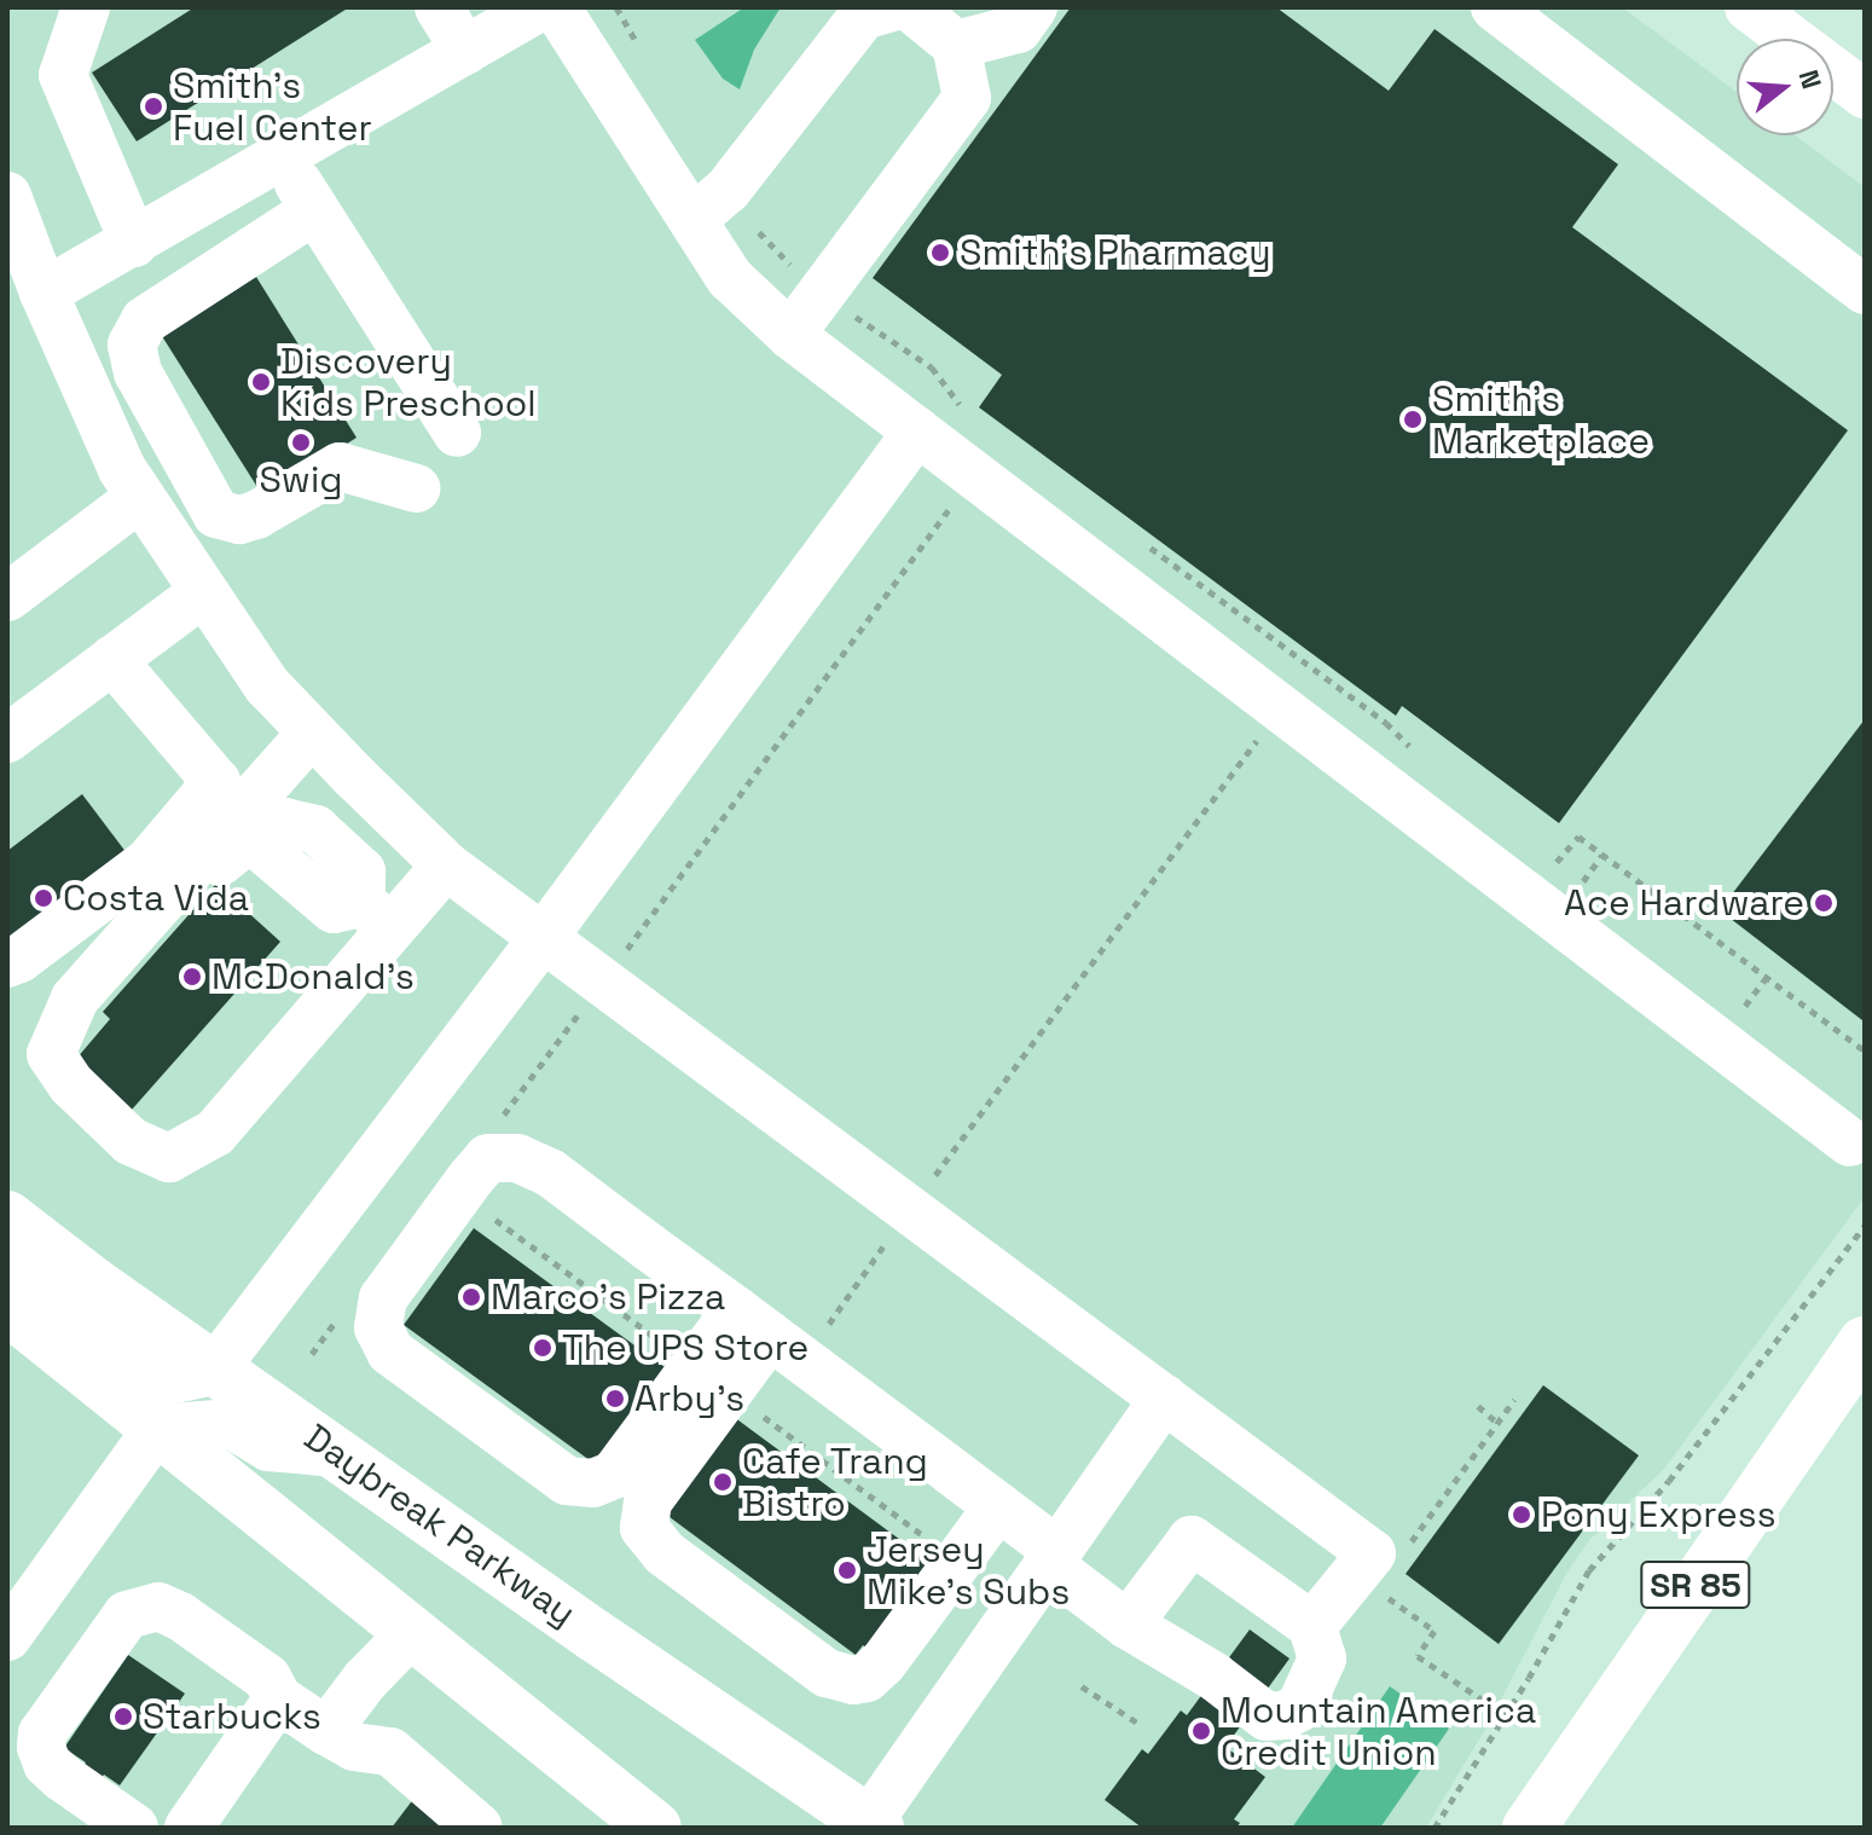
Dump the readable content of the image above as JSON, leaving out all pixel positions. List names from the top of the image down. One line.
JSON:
{"streets":{"main road":["Daybreak Parkway","SR 85"]},"places":["Smith's Fuel Center","Smith's Pharmacy","Discovery Kids Preschool","Smith's Marketplace","Swig","Costa Vida","Ace Hardware","McDonald's","Marco's Pizza","The UPS Store","Arby's","Cafe Trang Bistro","Pony Express","Jersey Mike's Subs","Starbucks","Mountain America Credit Union"],"north":"right"}
